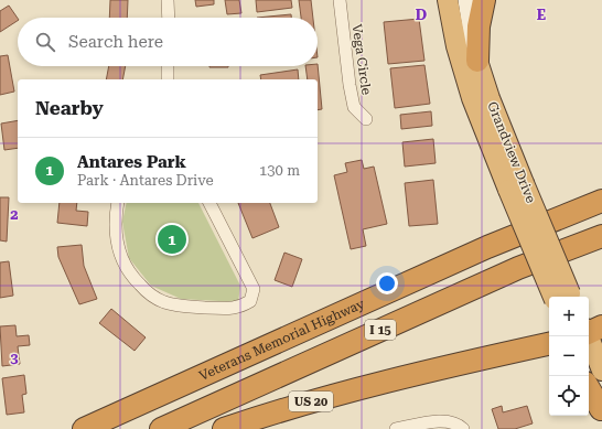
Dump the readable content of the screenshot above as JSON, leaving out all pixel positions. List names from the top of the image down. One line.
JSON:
{"streets":{"highway":["Grandview Drive","I 15","Veterans Memorial Highway","US 20"],"street":["Vega Circle"]},"page":{"search":"Search here","heading":"Nearby","list":[{"mark":"1","name":"Antares Park","note":"Park · Antares Drive","value":"130 m"}],"pins":"1","map_buttons":["+","−"]},"grid":{"columns":["D","E"],"rows":["2","3"]}}
